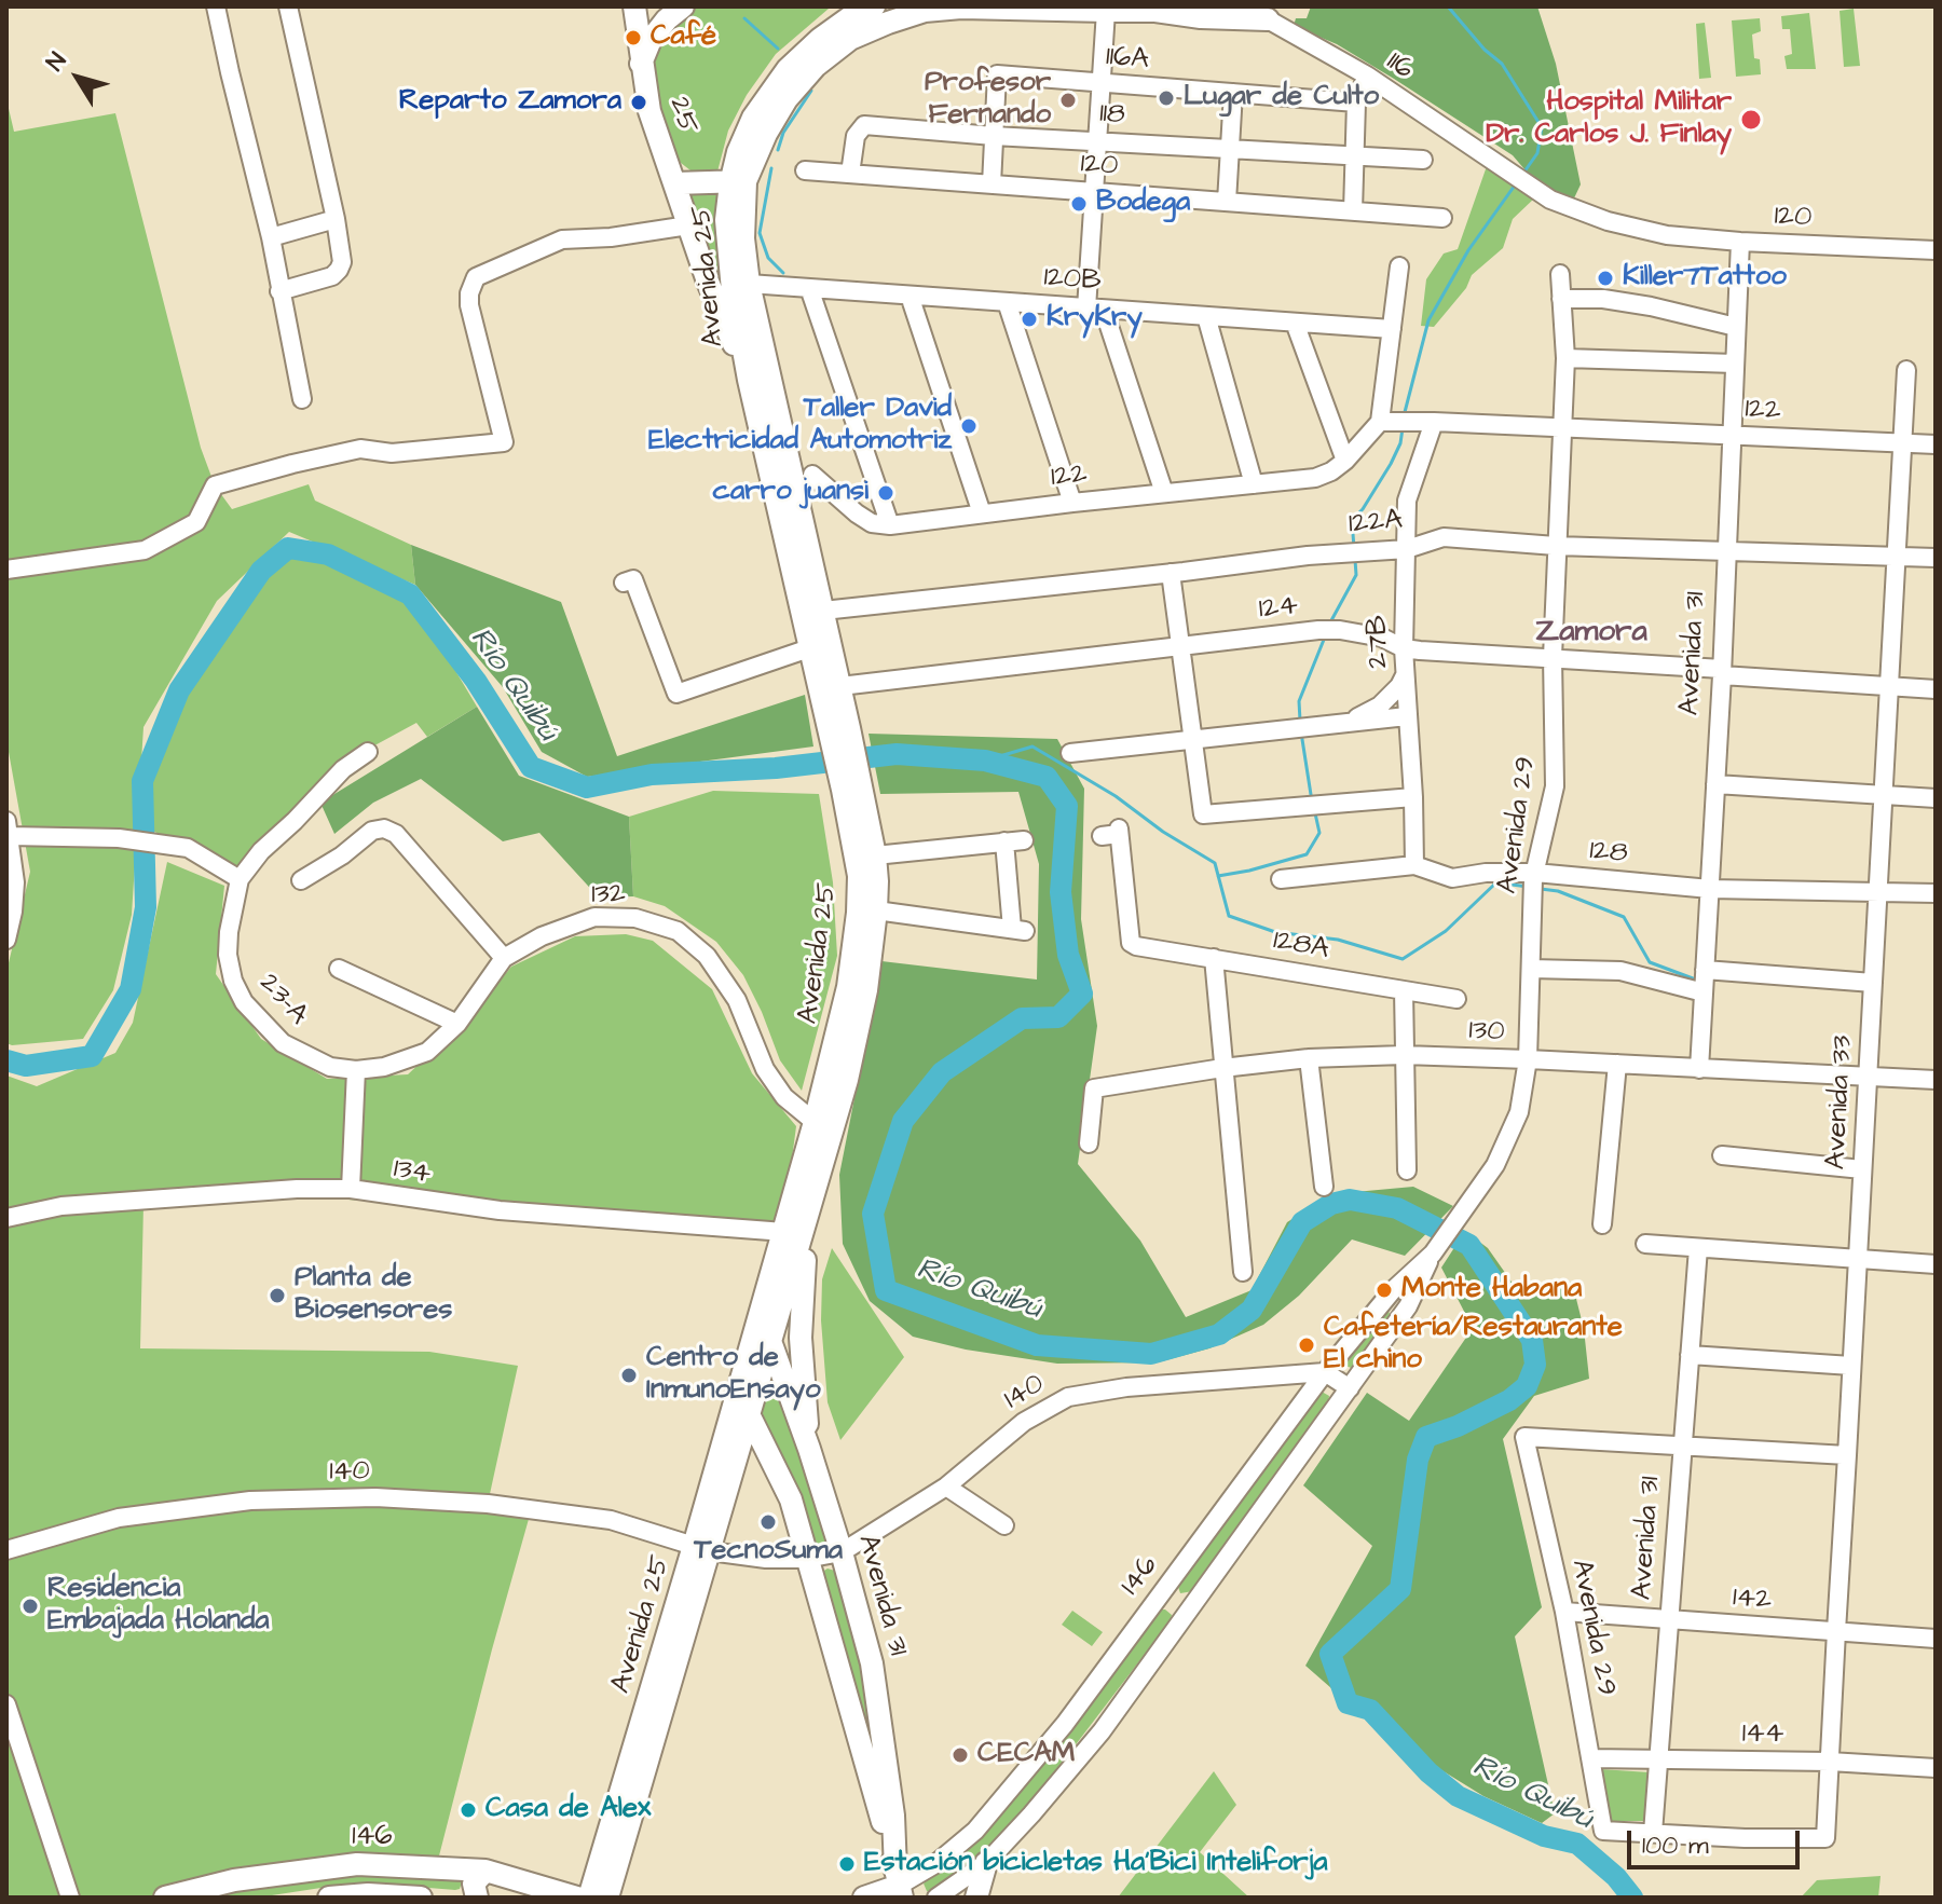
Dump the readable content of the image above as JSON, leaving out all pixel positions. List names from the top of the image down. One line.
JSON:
{"streets":{"main road":["25","Avenida 25","Avenida 31","146"],"street":["116A","116","118","120","120B","122","122A","124","27B","Avenida 29","128","132","128A","23-A","130","Avenida 33","134","140","142","144"]},"crossings":[["116A","118"],["116","120"],["25","Avenida 25"],["118","120"],["120","Avenida 31"],["Avenida 25","120B"],["Avenida 25","122A"],["Avenida 25","124"],["Avenida 25","Avenida 31"],["Avenida 25","132"],["Avenida 25","134"],["Avenida 25","140"],["122","27B"],["122","Avenida 31"],["122","Avenida 29"],["122","Avenida 33"],["122A","27B"],["122A","Avenida 31"],["122A","Avenida 29"],["122A","Avenida 33"],["124","27B"],["124","Avenida 31"],["124","Avenida 29"],["124","Avenida 33"],["27B","128"],["Avenida 31","Avenida 29"],["Avenida 31","128"],["Avenida 31","130"],["Avenida 31","Avenida 33"],["Avenida 31","140"],["Avenida 31","146"],["Avenida 31","142"],["Avenida 31","144"],["Avenida 29","128"],["Avenida 29","130"],["Avenida 29","Avenida 33"],["Avenida 29","146"],["Avenida 29","142"],["Avenida 29","144"],["128","Avenida 33"],["132","23-A"],["130","Avenida 33"],["Avenida 33","142"],["Avenida 33","144"],["140","146"]],"districts":["Zamora"],"water":["Río Quibú"],"places":["Café","Lugar de Culto","Profesor Fernando","Reparto Zamora","Hospital Militar Dr. Carlos J. Finlay","Bodega","Killer7Tattoo","KryKry","Taller David Electricidad Automotriz","carro juansi","Monte Habana","Planta de Biosensores","Cafetería/Restaurante El chino","Centro de InmunoEnsayo","TecnoSuma","Residencia Embajada Holanda","CECAM","Casa de Alex","Estación bicicletas Ha'Bici Inteliforja"],"scale_bar":"100 m","north":"top left"}
